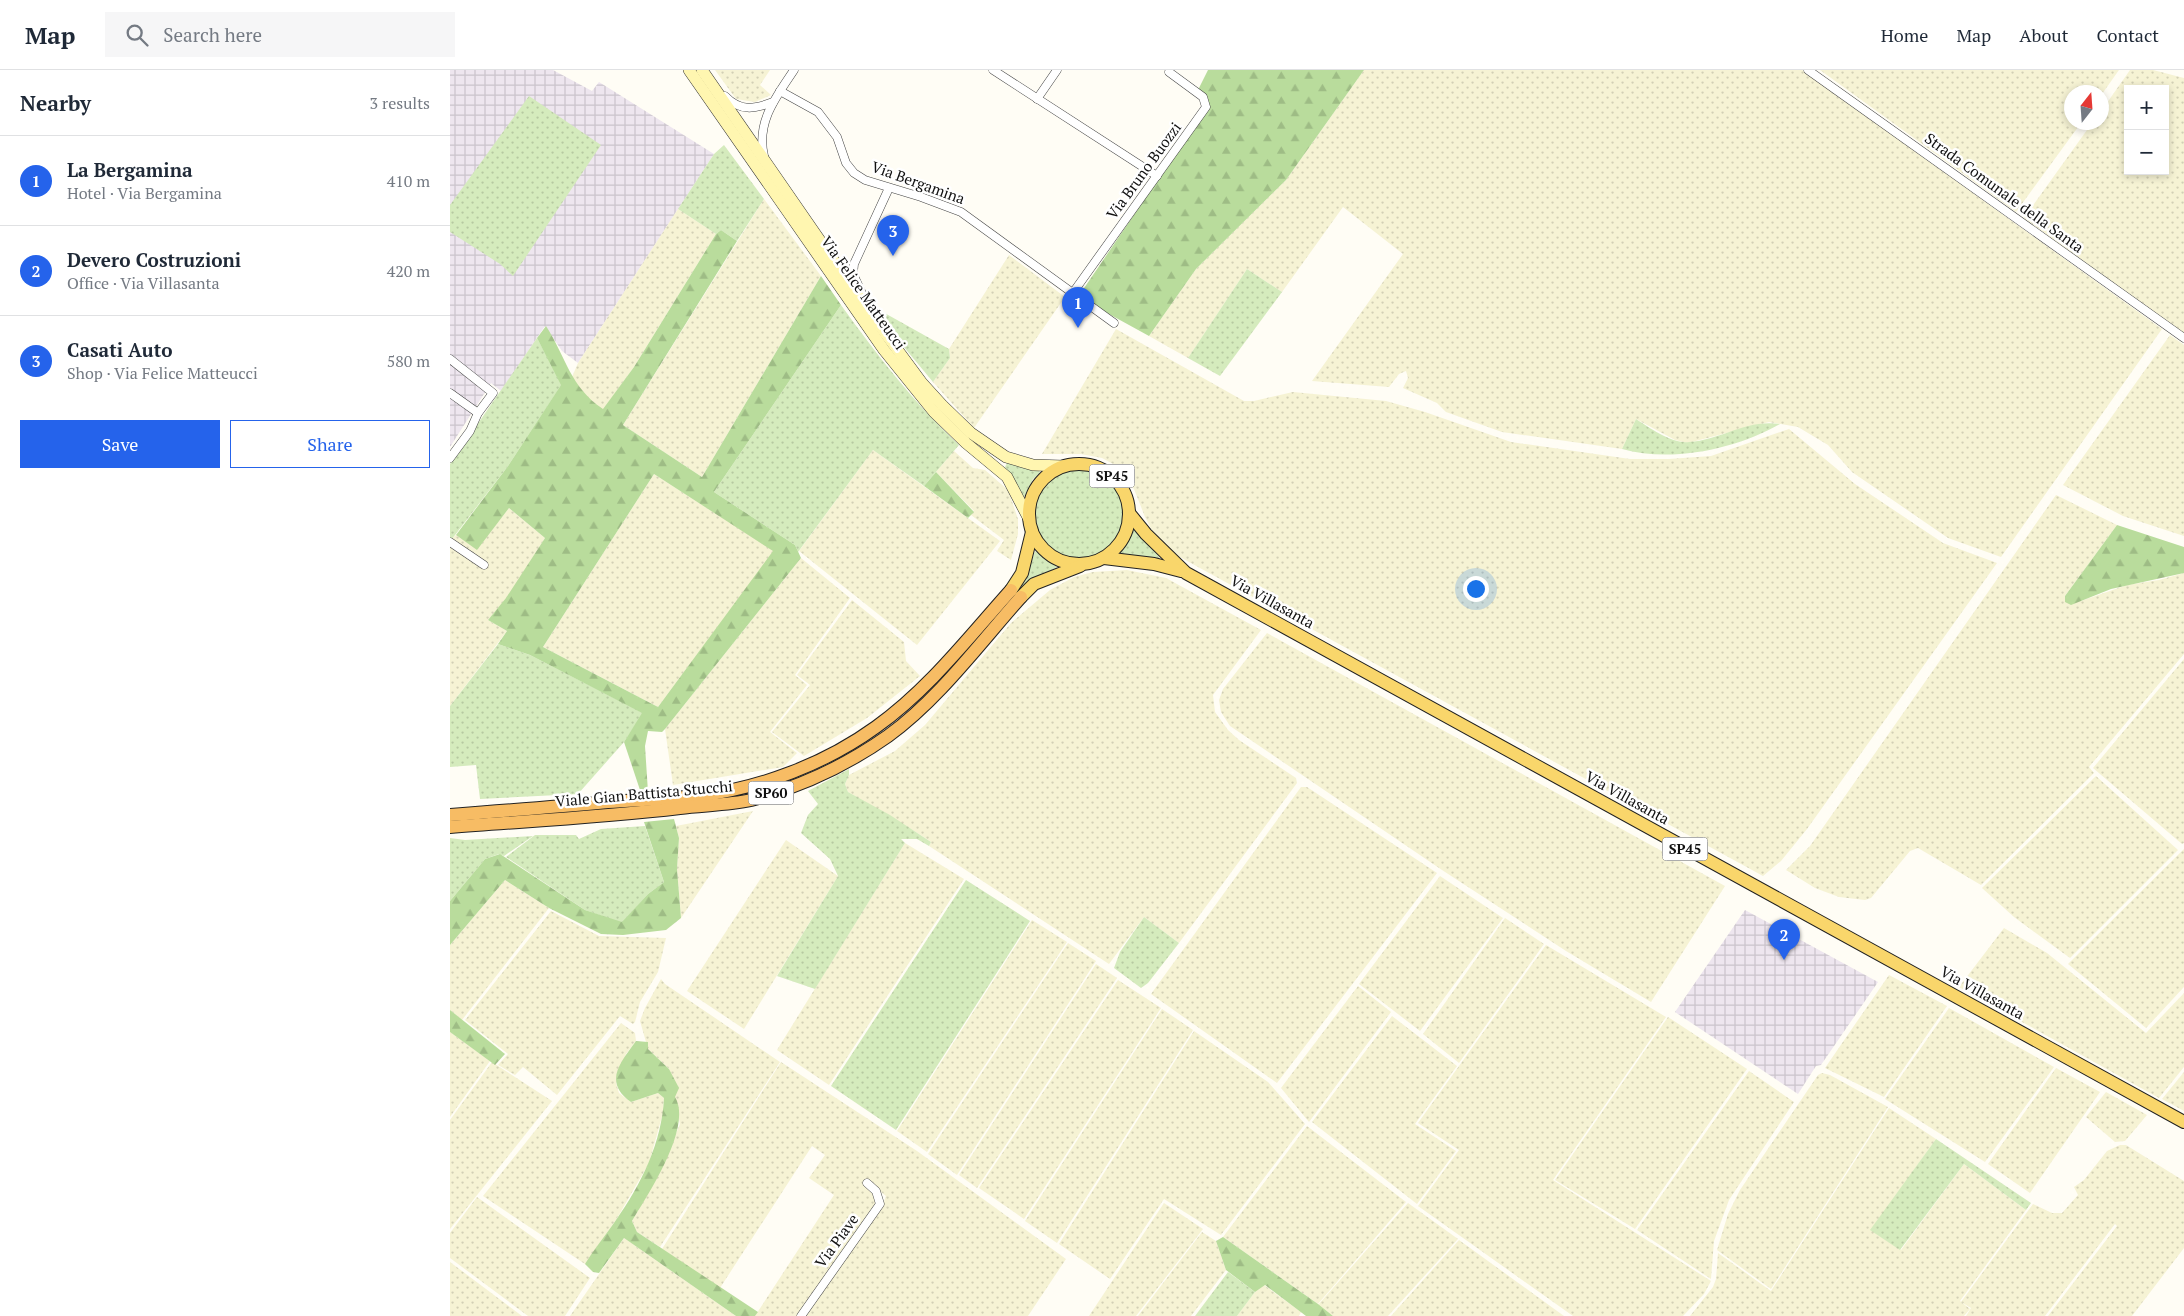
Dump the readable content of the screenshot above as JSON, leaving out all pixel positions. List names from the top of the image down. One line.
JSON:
{"streets":{"highway":["SP60","Viale Gian Battista Stucchi"],"main road":["Via Felice Matteucci","SP45","Via Villasanta"],"street":["Via Bruno Buozzi","Via Bergamina","Strada Comunale della Santa","Via Piave"]},"crossings":[["Via Bruno Buozzi","Via Bergamina"],["Via Felice Matteucci","SP45"],["Via Felice Matteucci","Viale Gian Battista Stucchi"],["SP45","Via Villasanta"],["SP45","Viale Gian Battista Stucchi"]],"north":"top","page":{"header":"Map","search":"Search here","nav":["Home","Map","About","Contact"],"heading":["Nearby","3 results"],"map_buttons":["+","−"],"list":[{"mark":"1","name":"La Bergamina","note":"Hotel · Via Bergamina","value":"410 m"},{"mark":"2","name":"Devero Costruzioni","note":"Office · Via Villasanta","value":"420 m"},{"mark":"3","name":"Casati Auto","note":"Shop · Via Felice Matteucci","value":"580 m"}],"pins":["3","1","2"],"buttons":["Save","Share"]}}
